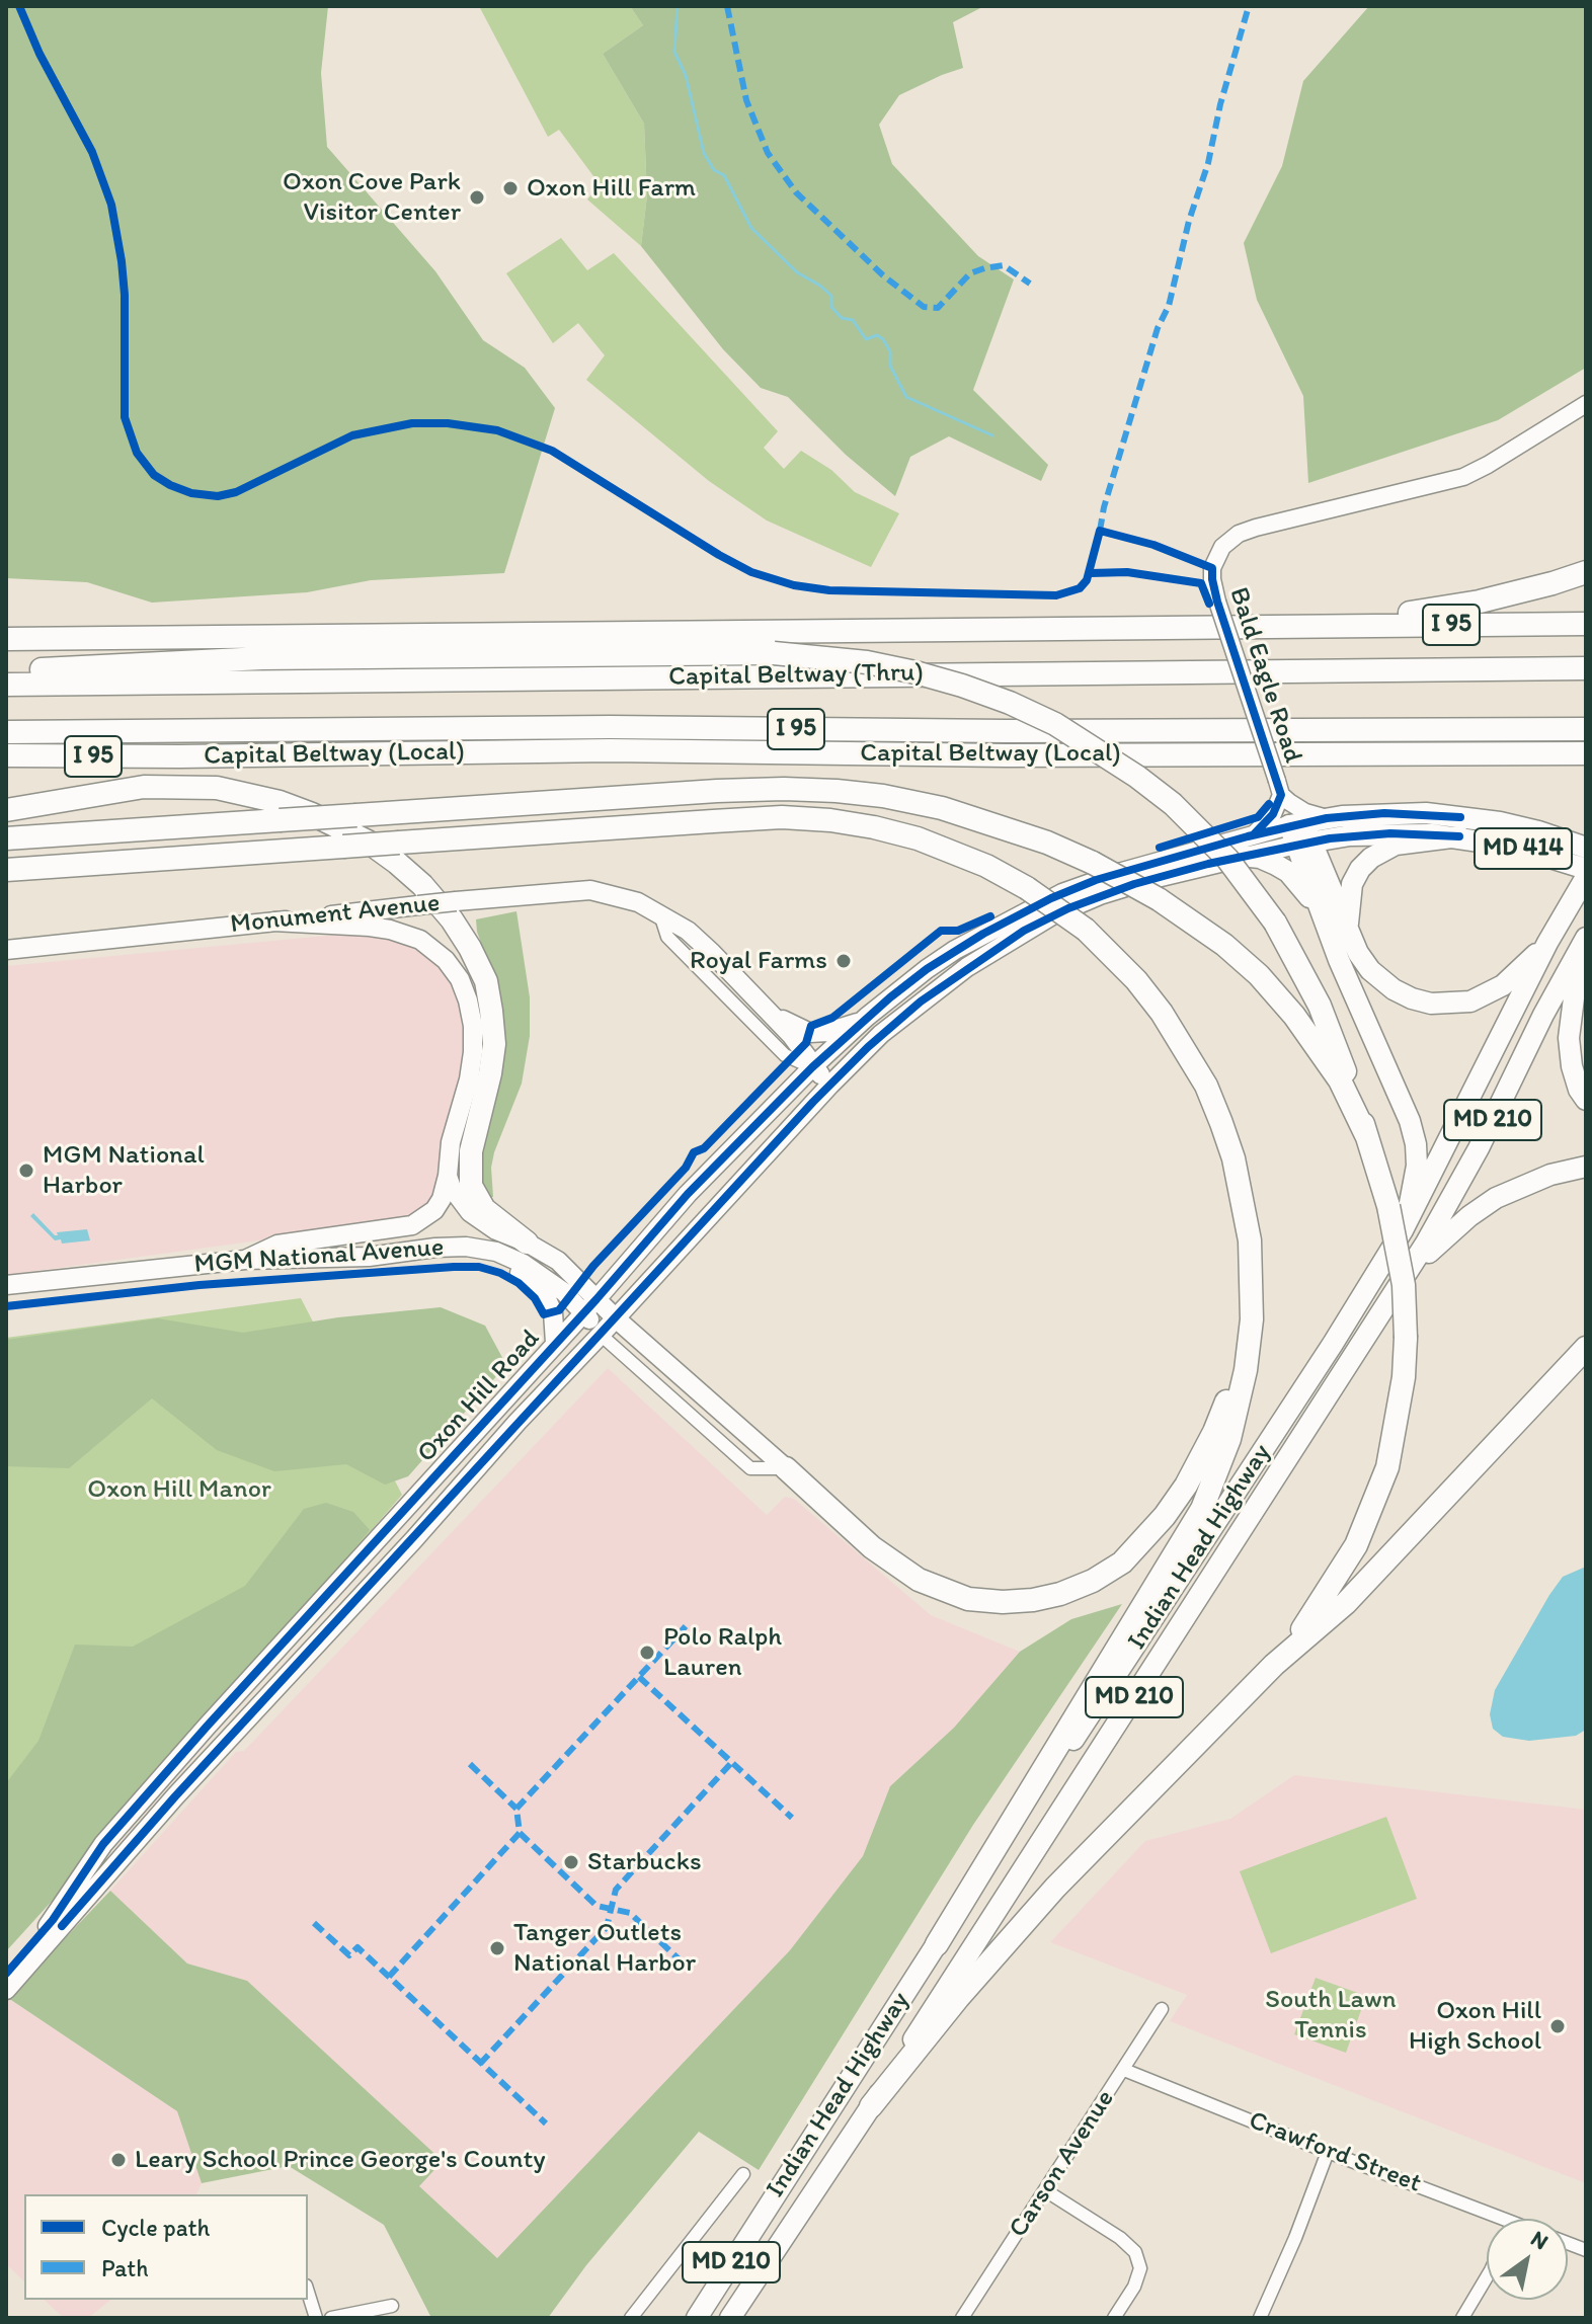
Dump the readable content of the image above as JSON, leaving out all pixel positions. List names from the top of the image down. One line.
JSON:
{"streets":{"highway":["I 95","Capital Beltway (Thru)","Capital Beltway (Local)"],"main road":["MD 414","Monument Avenue","MD 210","MGM National Avenue","Oxon Hill Road","Indian Head Highway"],"street":["Bald Eagle Road","Crawford Street","Carson Avenue"]},"crossings":[["Bald Eagle Road","MD 414"],["Bald Eagle Road","Oxon Hill Road"],["MD 414","Oxon Hill Road"],["Monument Avenue","Oxon Hill Road"],["MGM National Avenue","Oxon Hill Road"],["Crawford Street","Carson Avenue"]],"parks":["Oxon Hill Manor","South Lawn Tennis"],"places":["Oxon Hill Farm","Oxon Cove Park Visitor Center","Royal Farms","MGM National Harbor","Polo Ralph Lauren","Starbucks","Tanger Outlets National Harbor","Oxon Hill High School","Leary School Prince George's County"],"legend":["Cycle path","Path"],"north":"top right"}
